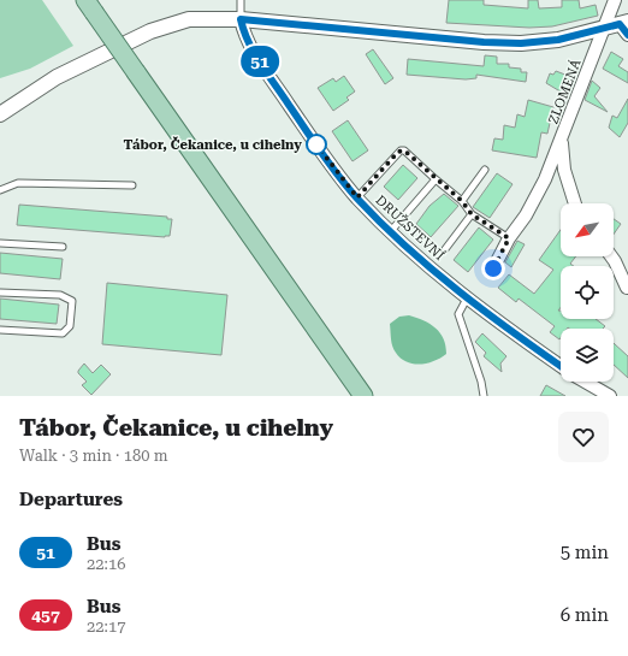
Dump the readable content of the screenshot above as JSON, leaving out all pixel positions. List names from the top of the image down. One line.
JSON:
{"streets":{"street":["ZLOMENÁ","DRUŽSTEVNÍ"]},"places":["Tábor, Čekanice, u cihelny"],"lines":["bus line 51"],"north":"bottom left","page":{"on_map":"51","heading":[["Tábor, Čekanice, u cihelny","Walk · 3 min · 180 m"],"Departures"],"list":[{"mark":"51","name":"Bus","note":"22:16","value":"5 min"},{"mark":"457","name":"Bus","note":"22:17","value":"6 min"}]}}
